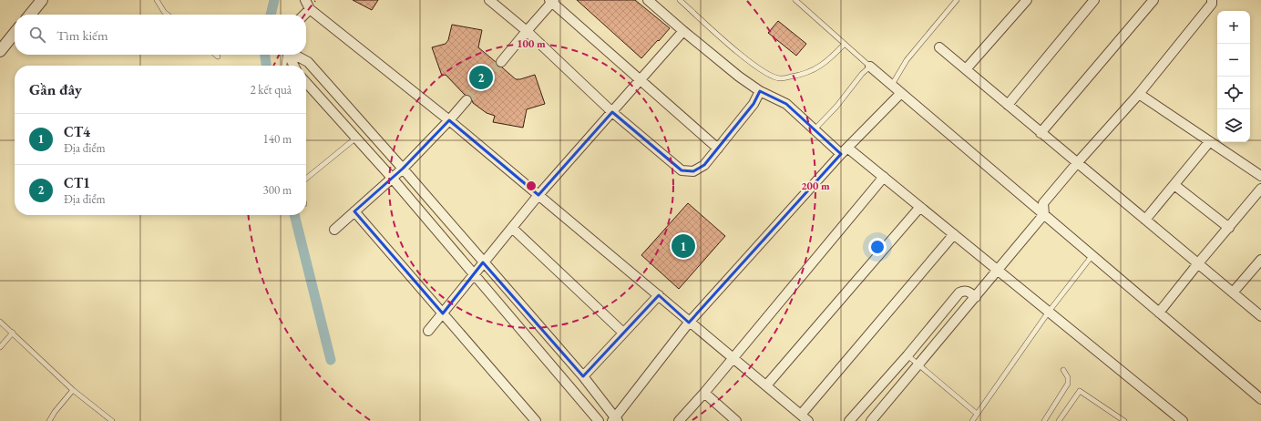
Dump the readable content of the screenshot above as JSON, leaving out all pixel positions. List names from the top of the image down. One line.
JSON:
{"page":{"map_buttons":["+","−"],"search":"Tìm kiếm","pins":["2","1"],"heading":["Gần đây","2 kết quả"],"list":[{"mark":"1","name":"CT4","note":"Địa điểm","value":"140 m"},{"mark":"2","name":"CT1","note":"Địa điểm","value":"300 m"}]},"rings":["100 m","200 m"]}
